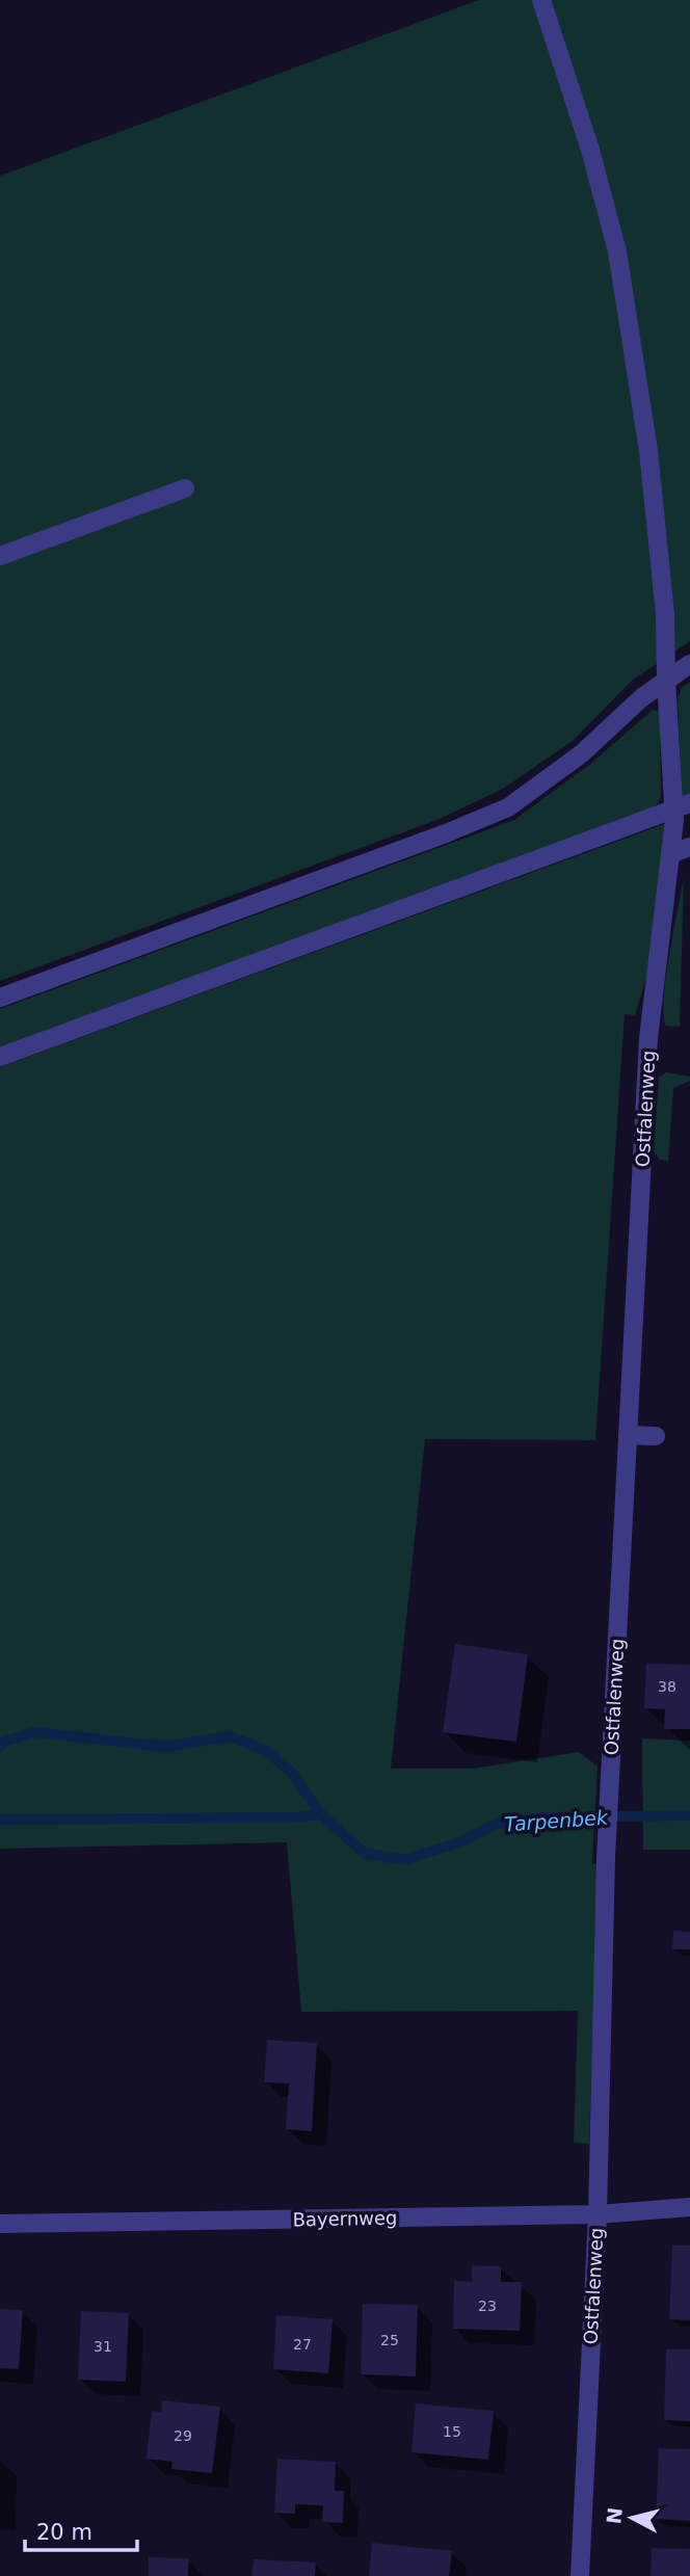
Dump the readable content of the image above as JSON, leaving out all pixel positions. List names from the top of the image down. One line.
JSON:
{"streets":{"street":["Ostfalenweg","Bayernweg"]},"crossings":[["Ostfalenweg","Bayernweg"]],"water":["Tarpenbek"],"house_numbers":["38","23","25","27","31","15","29"],"scale_bar":"20 m","north":"left"}
